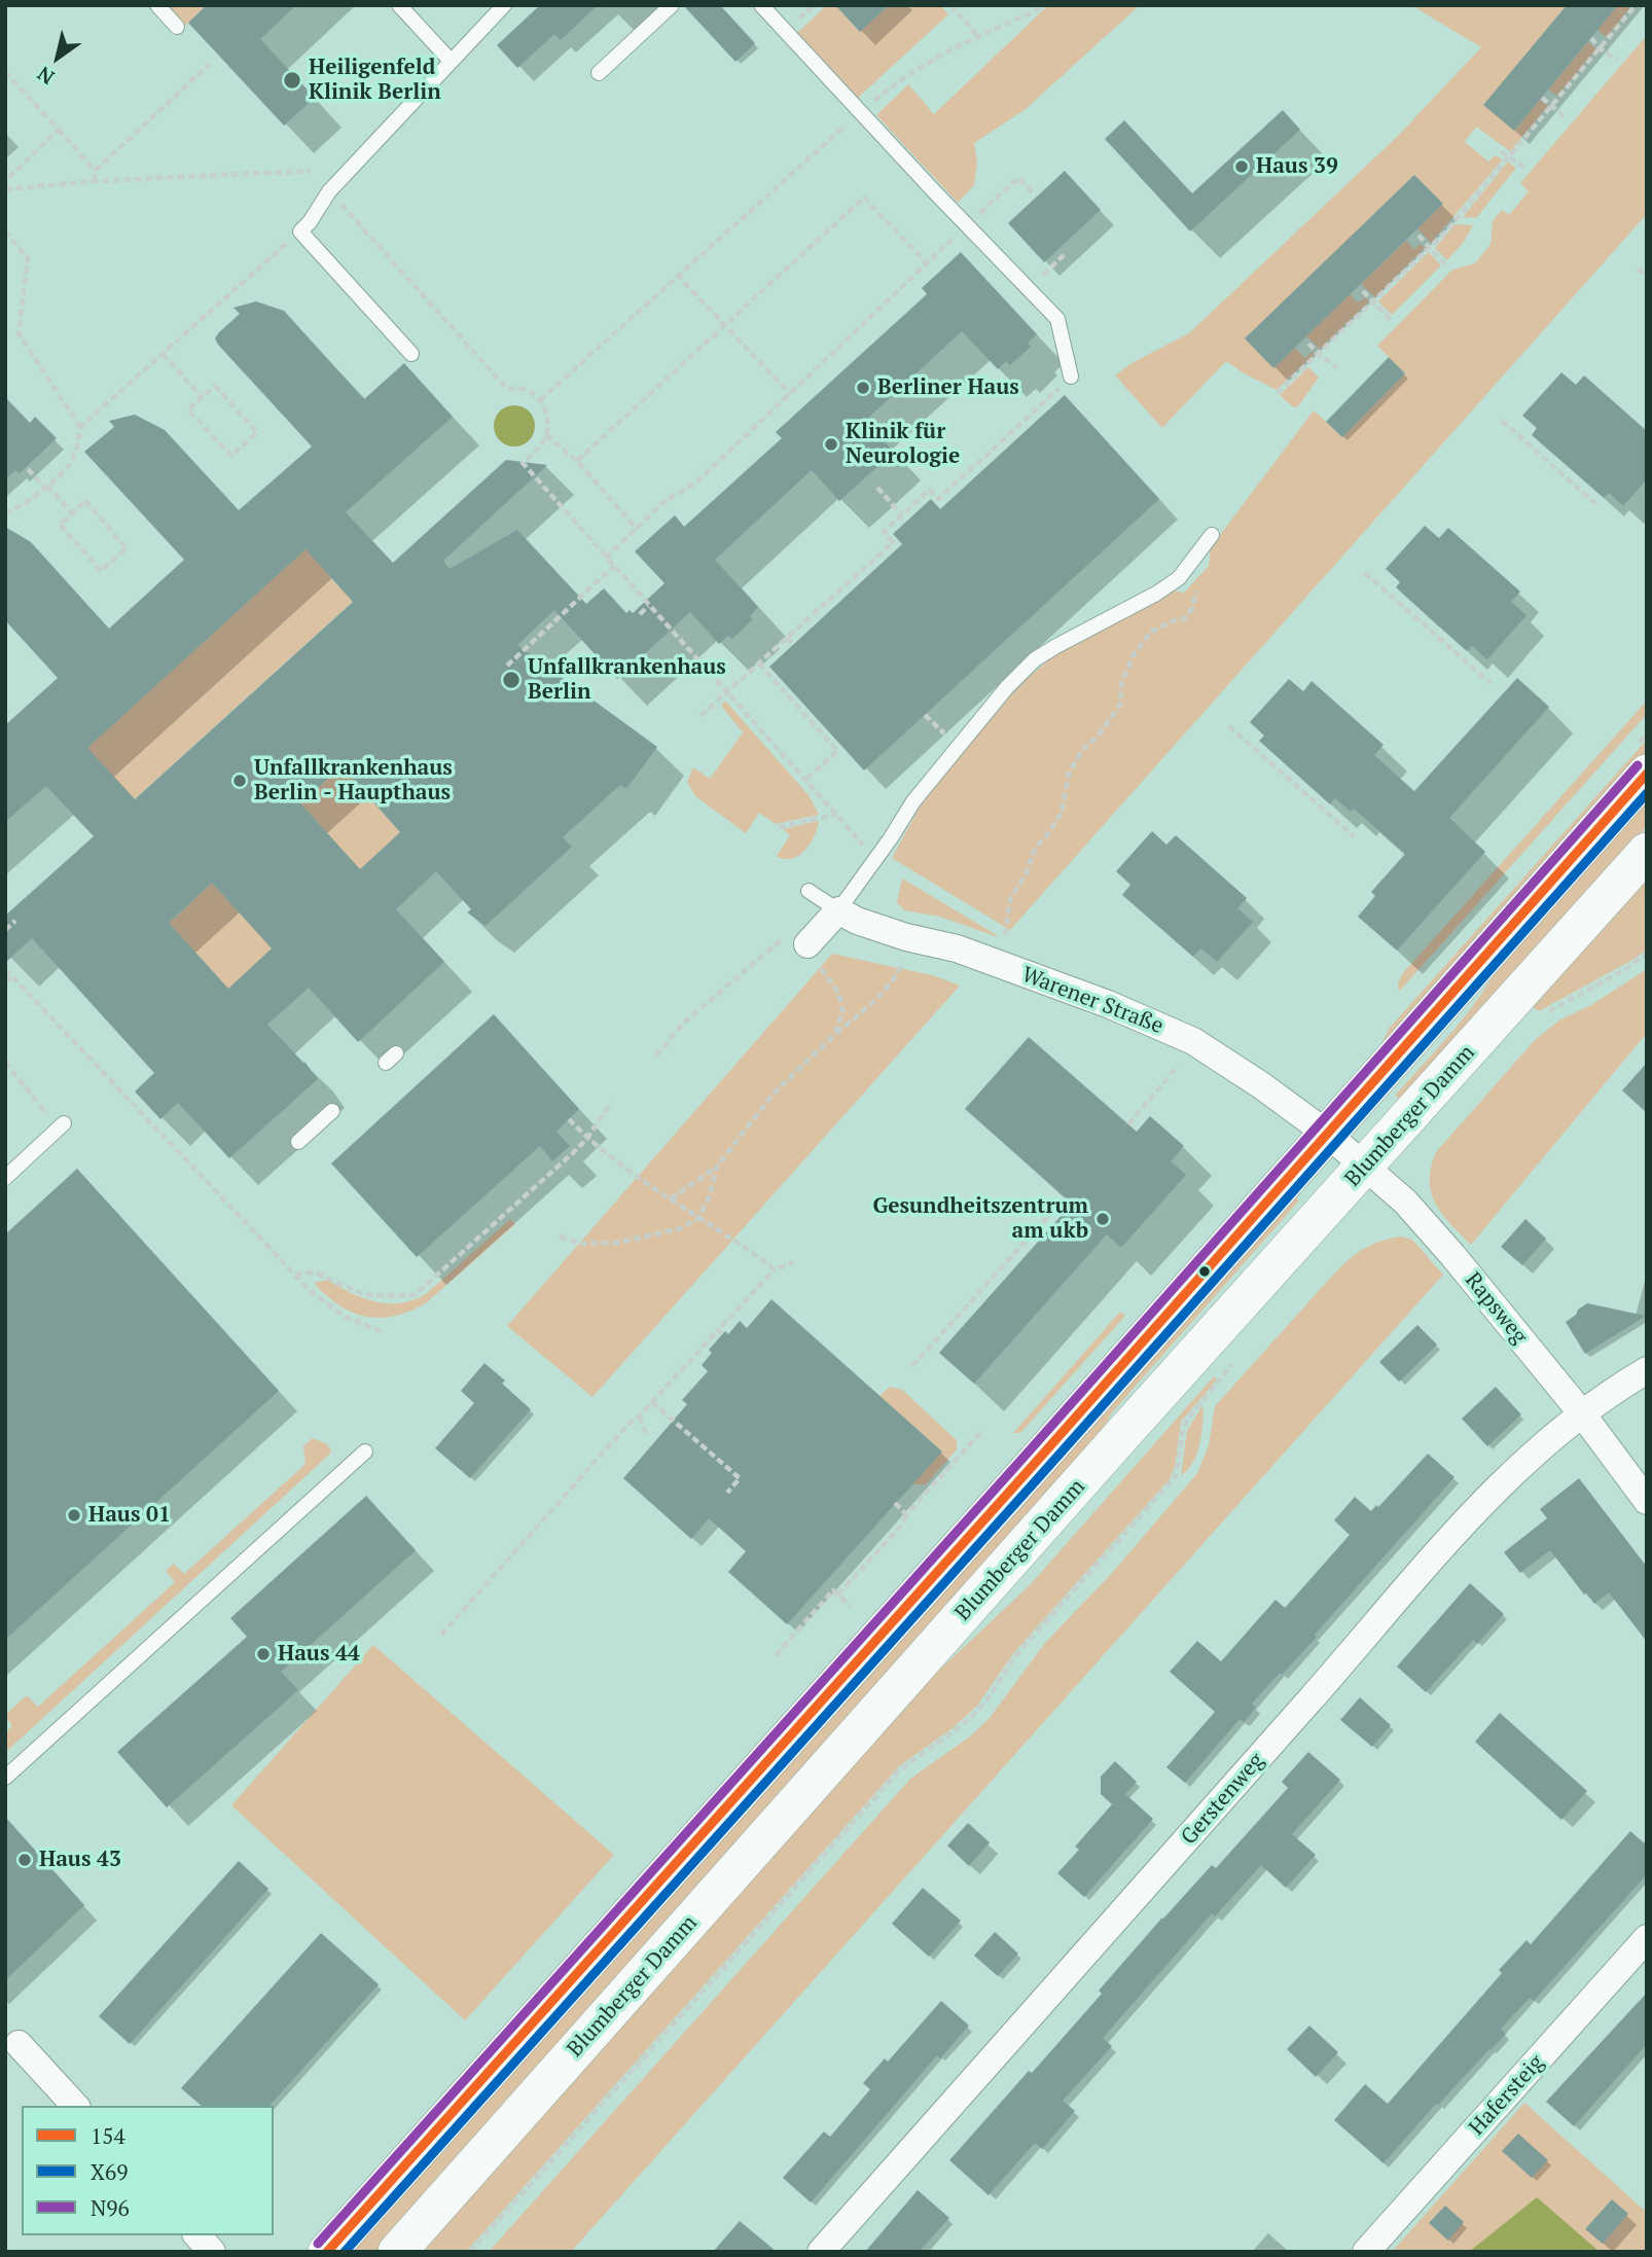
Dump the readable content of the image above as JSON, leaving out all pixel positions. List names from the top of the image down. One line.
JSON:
{"streets":{"main road":["Blumberger Damm"],"street":["Warener Straße","Rapsweg","Gerstenweg","Hafersteig"]},"crossings":[["Warener Straße","Rapsweg"],["Blumberger Damm","Rapsweg"],["Rapsweg","Gerstenweg"]],"places":["Heiligenfeld Klinik Berlin","Haus 39","Berliner Haus","Klinik für Neurologie","Unfallkrankenhaus Berlin","Unfallkrankenhaus Berlin - Haupthaus","Gesundheitszentrum am ukb","Haus 01","Haus 44","Haus 43"],"lines":["transit line N96","transit line 154","transit line X69"],"legend":["154","X69","N96"],"north":"bottom left"}
